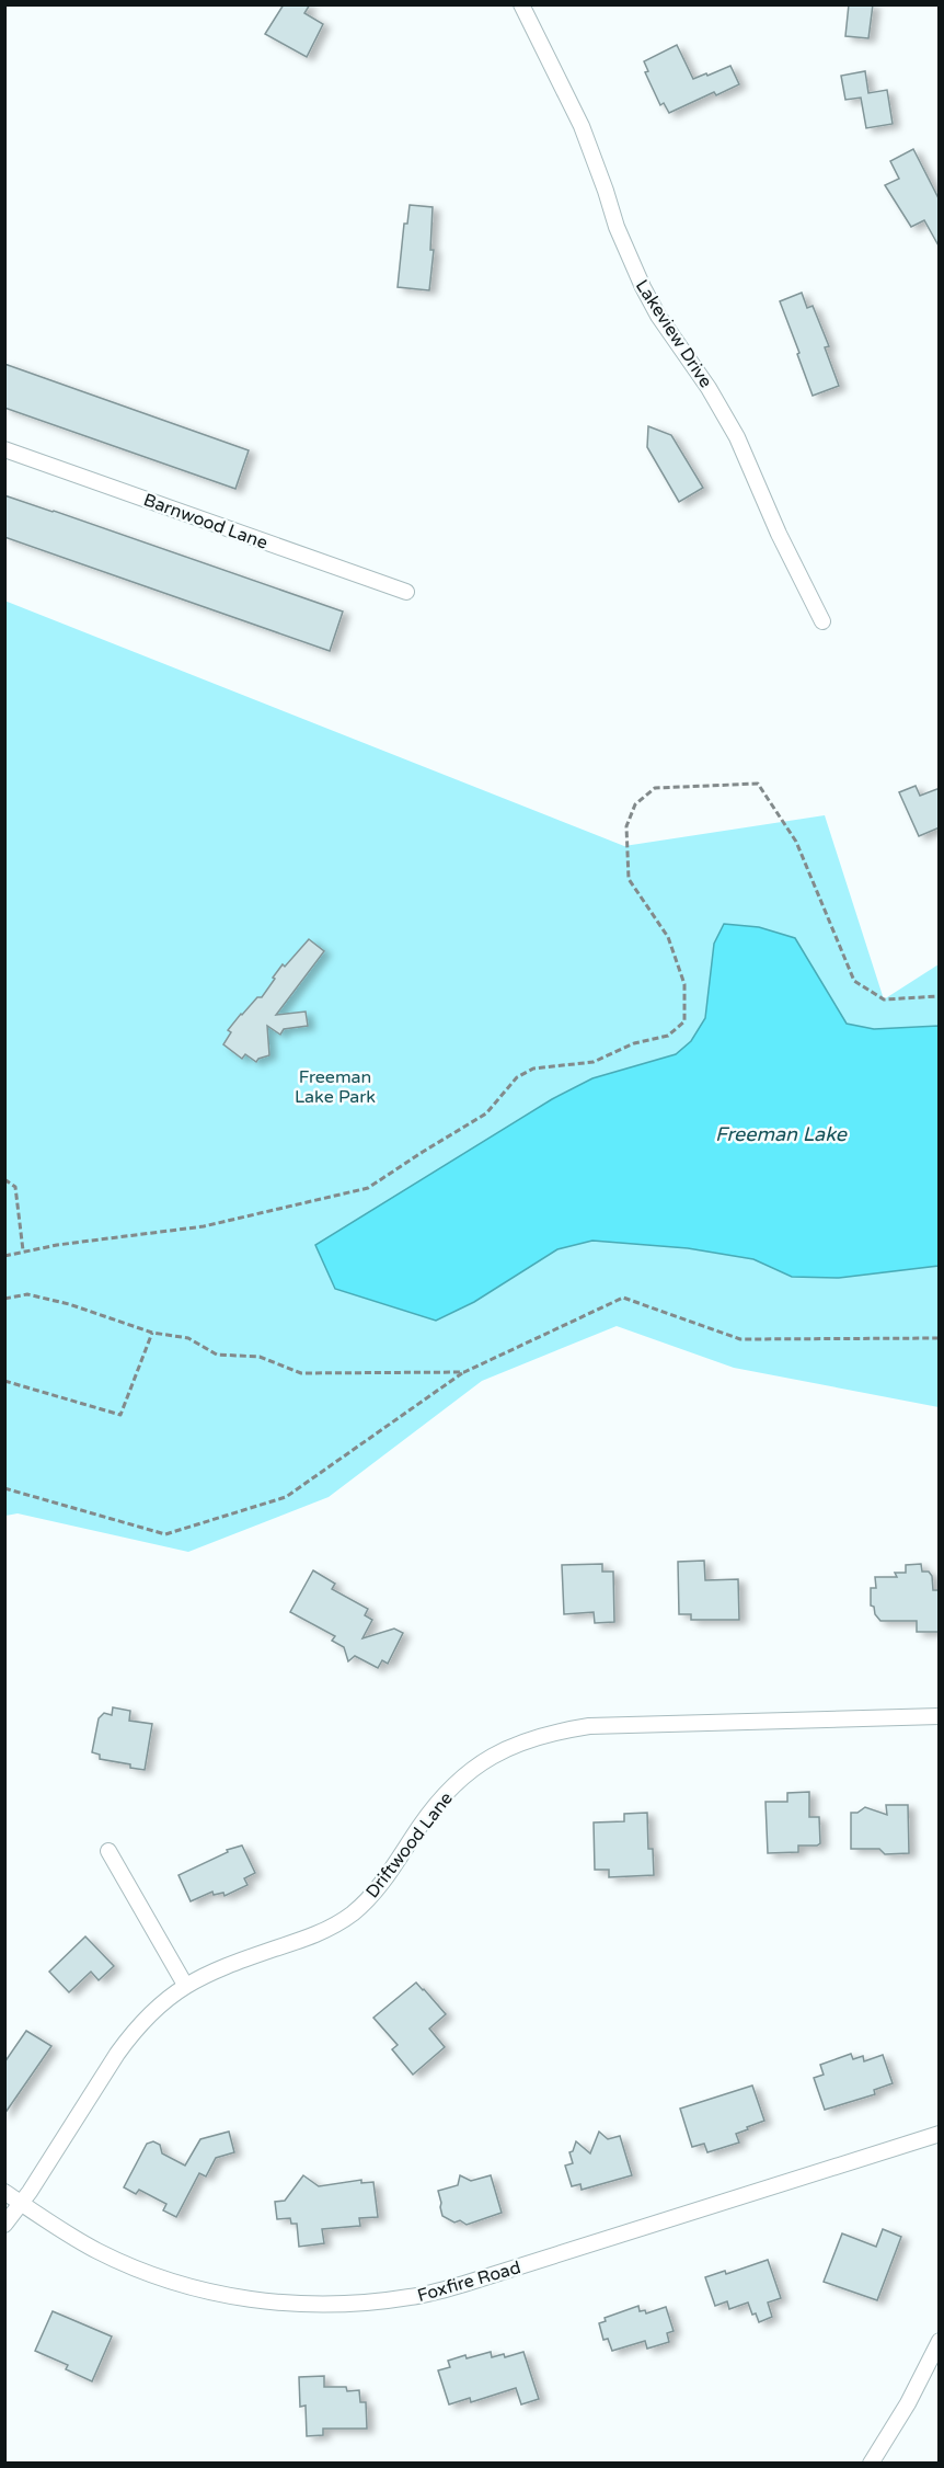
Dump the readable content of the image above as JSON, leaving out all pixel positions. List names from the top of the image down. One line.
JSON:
{"streets":{"street":["Lakeview Drive","Barnwood Lane","Driftwood Lane","Foxfire Road"]},"crossings":[["Driftwood Lane","Foxfire Road"]],"water":["Freeman Lake"],"parks":["Freeman Lake Park"]}
